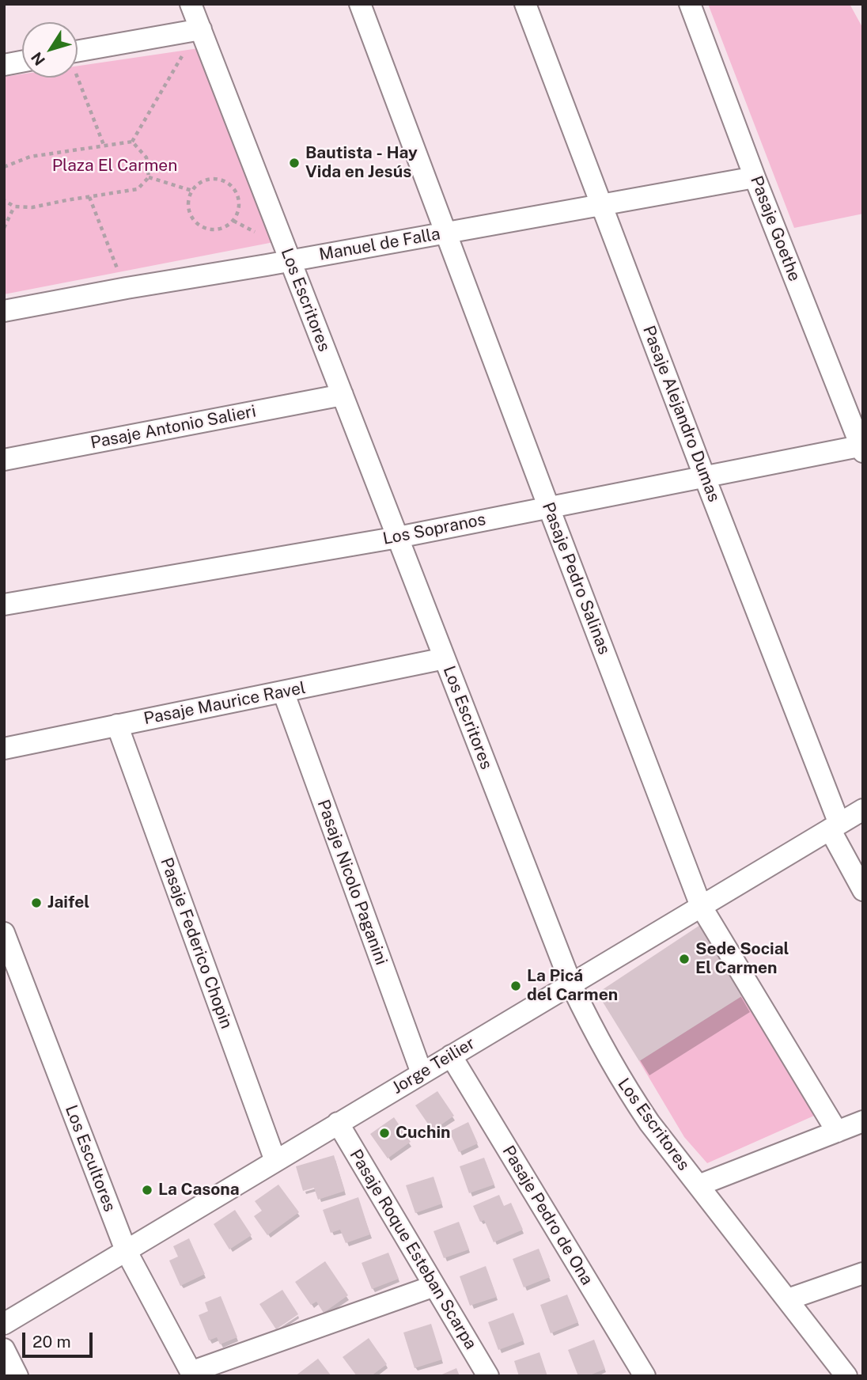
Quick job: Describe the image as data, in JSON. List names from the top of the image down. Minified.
{"streets":{"street":["Pasaje Goethe","Manuel de Falla","Los Escritores","Pasaje Alejandro Dumas","Pasaje Antonio Salieri","Los Sopranos","Pasaje Pedro Salinas","Pasaje Maurice Ravel","Pasaje Nicolo Paganini","Pasaje Federico Chopin","Jorge Teilier","Los Escultores","Pasaje Pedro de Ona","Pasaje Roque Esteban Scarpa"]},"crossings":[["Pasaje Goethe","Manuel de Falla"],["Pasaje Goethe","Los Sopranos"],["Manuel de Falla","Los Escritores"],["Manuel de Falla","Pasaje Alejandro Dumas"],["Manuel de Falla","Pasaje Pedro Salinas"],["Los Escritores","Pasaje Antonio Salieri"],["Los Escritores","Los Sopranos"],["Los Escritores","Pasaje Maurice Ravel"],["Los Escritores","Jorge Teilier"],["Pasaje Alejandro Dumas","Los Sopranos"],["Pasaje Alejandro Dumas","Jorge Teilier"],["Los Sopranos","Pasaje Pedro Salinas"],["Pasaje Pedro Salinas","Jorge Teilier"],["Pasaje Maurice Ravel","Pasaje Nicolo Paganini"],["Pasaje Maurice Ravel","Pasaje Federico Chopin"],["Pasaje Nicolo Paganini","Jorge Teilier"],["Pasaje Federico Chopin","Jorge Teilier"],["Jorge Teilier","Los Escultores"],["Jorge Teilier","Pasaje Pedro de Ona"],["Jorge Teilier","Pasaje Roque Esteban Scarpa"]],"parks":["Plaza El Carmen"],"places":["Bautista - Hay Vida en Jesús","Jaifel","Sede Social El Carmen","La Picá del Carmen","Cuchin","La Casona"],"scale_bar":"20 m","north":"bottom left"}
